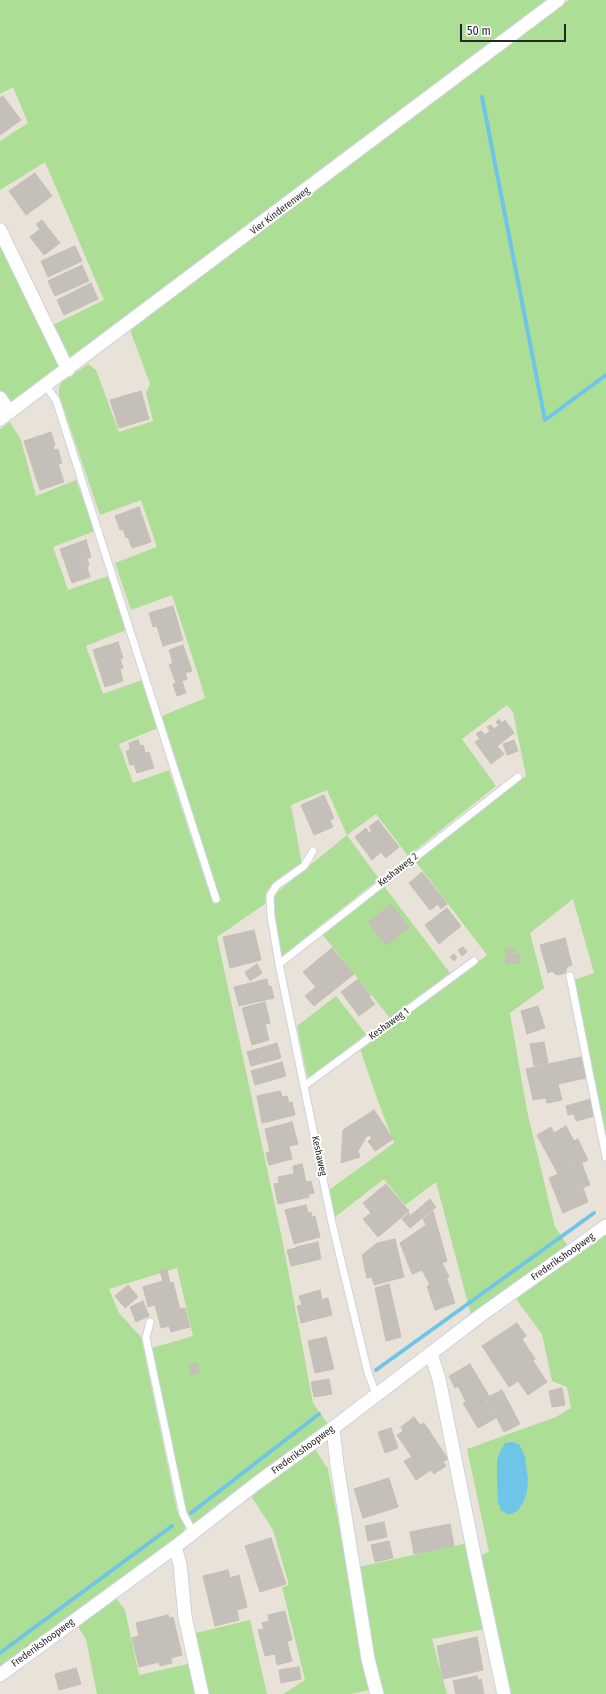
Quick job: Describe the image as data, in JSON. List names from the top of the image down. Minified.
{"streets":{"street":["Vier Kinderenweg","Frederikshoopweg"],"lane":["Keshaweg 2","Keshaweg 1","Keshaweg"]},"crossings":[["Keshaweg 2","Keshaweg"],["Keshaweg 1","Keshaweg"],["Keshaweg","Frederikshoopweg"]],"scale_bar":"50 m"}
